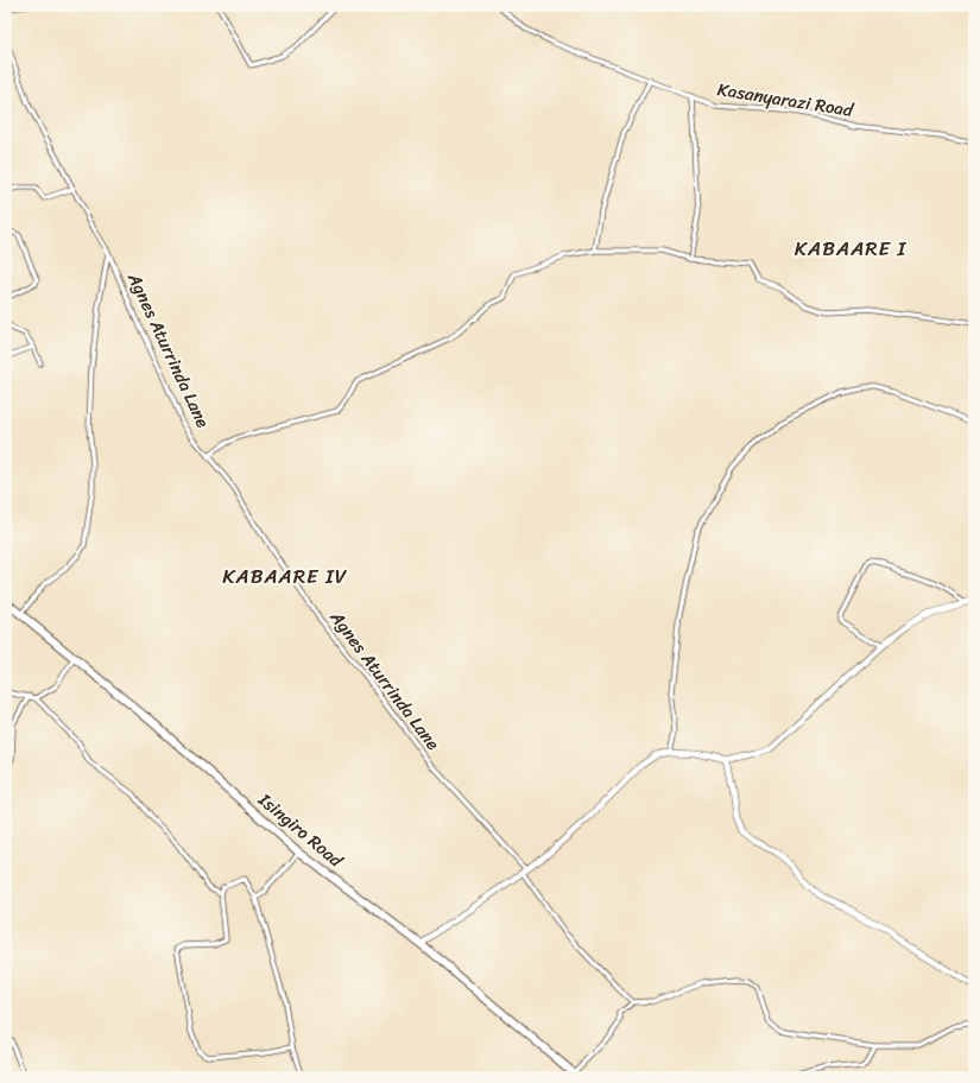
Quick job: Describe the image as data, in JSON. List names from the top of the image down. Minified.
{"streets":{"main road":["Isingiro Road"],"street":["Kasanyarazi Road","Agnes Aturrinda Lane"]},"districts":["KABAARE I","KABAARE IV"]}
